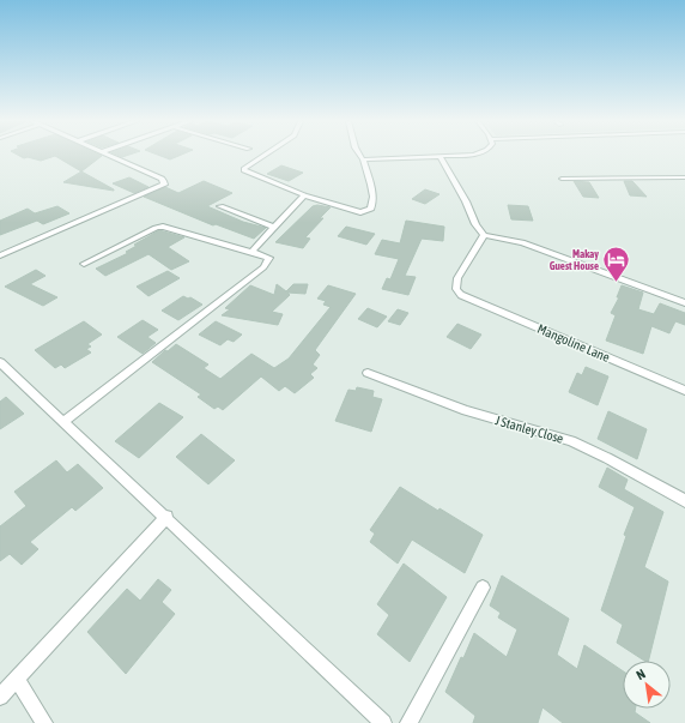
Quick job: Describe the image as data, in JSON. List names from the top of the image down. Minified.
{"streets":{"street":["Mangoline Lane","J Stanley Close"]},"places":{"hotel":["Makay Guest House"]},"north":"top left"}
